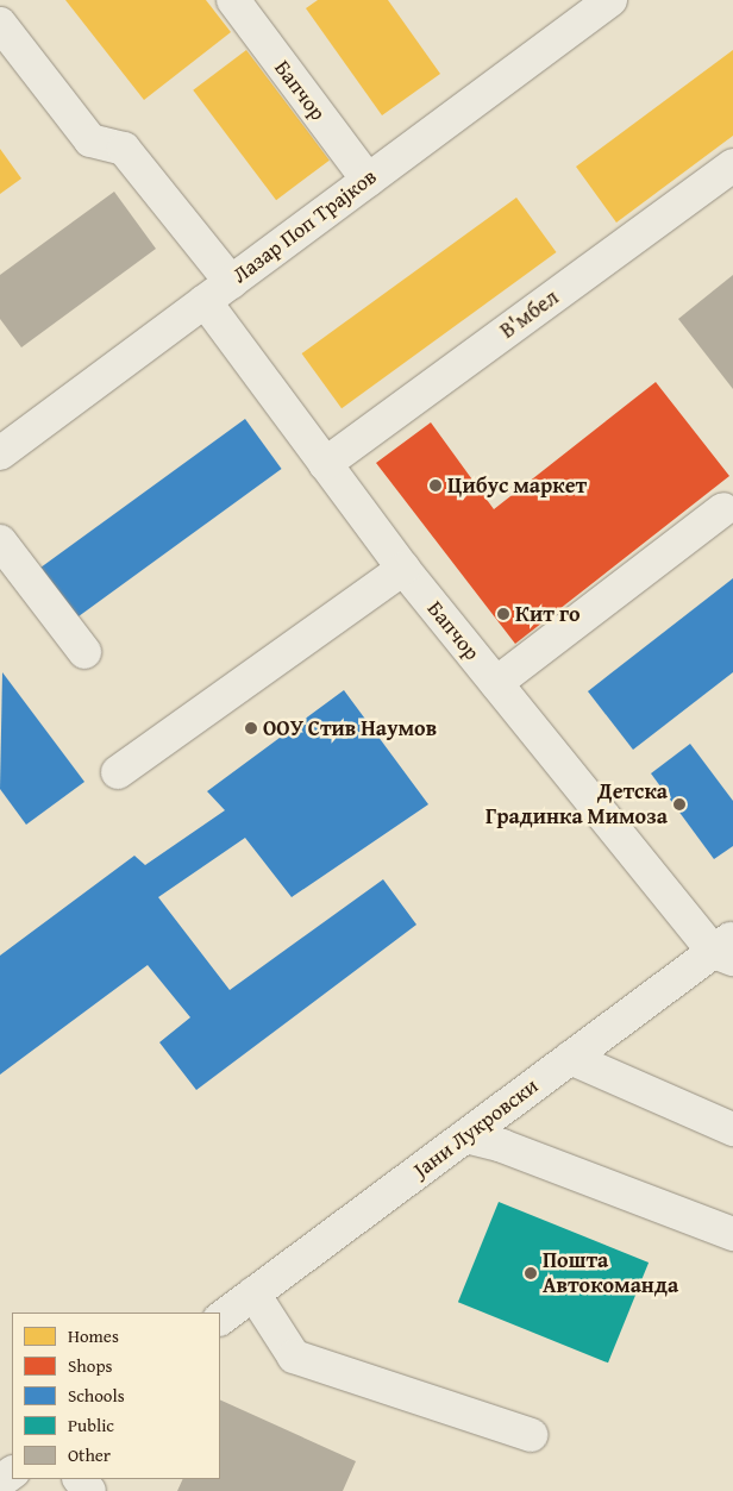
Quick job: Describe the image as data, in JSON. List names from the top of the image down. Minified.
{"streets":{"street":["Бапчор","Лазар Поп Трајков","В'мбел","Јани Лукровски"]},"crossings":[["Бапчор","Лазар Поп Трајков"],["Бапчор","В'мбел"],["Бапчор","Јани Лукровски"]],"places":["Цибус маркет","Кит го","ООУ Стив Наумов","Детска Градинка Мимоза","Пошта Автокоманда"],"legend":["Homes","Shops","Schools","Public","Other"]}
